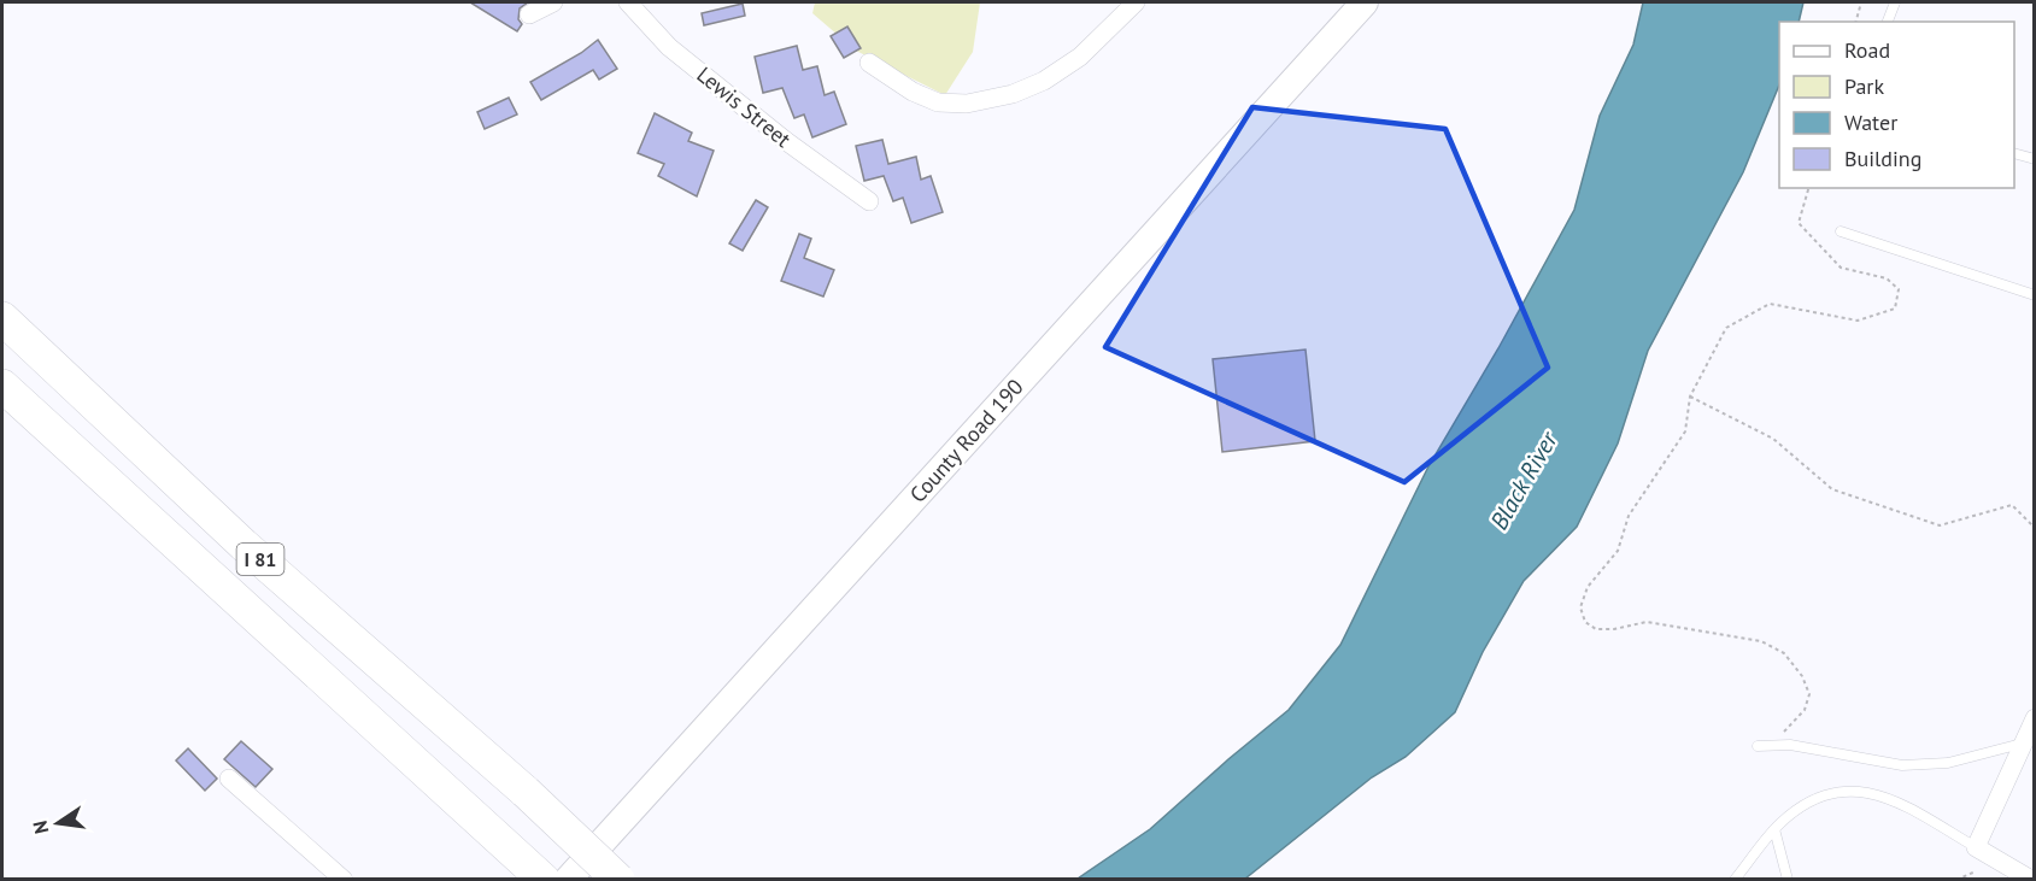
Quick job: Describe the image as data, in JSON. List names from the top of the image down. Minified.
{"streets":{"highway":["I 81"],"main road":["County Road 190"],"street":["Lewis Street"]},"water":["Black River"],"legend":["Road","Park","Water","Building"],"north":"left"}
